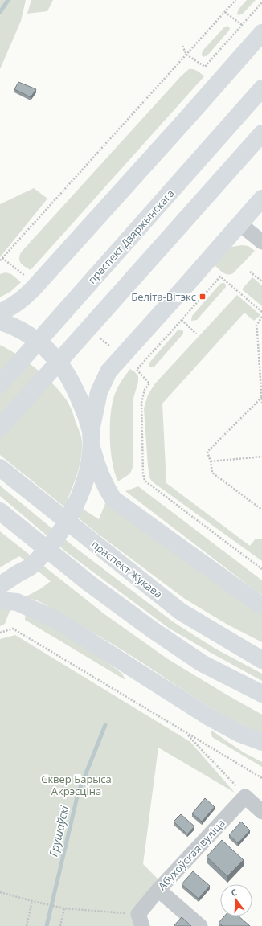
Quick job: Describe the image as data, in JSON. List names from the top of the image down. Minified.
{"streets":{"main road":["праспект Дзяржынскага","праспект Жукава"],"street":["Абухоўская вуліца"]},"water":["Грушаўскі"],"parks":["Сквер Барыса Акрэсціна"],"places":{"transit":["Беліта-Вітэкс"]},"north":"top"}
